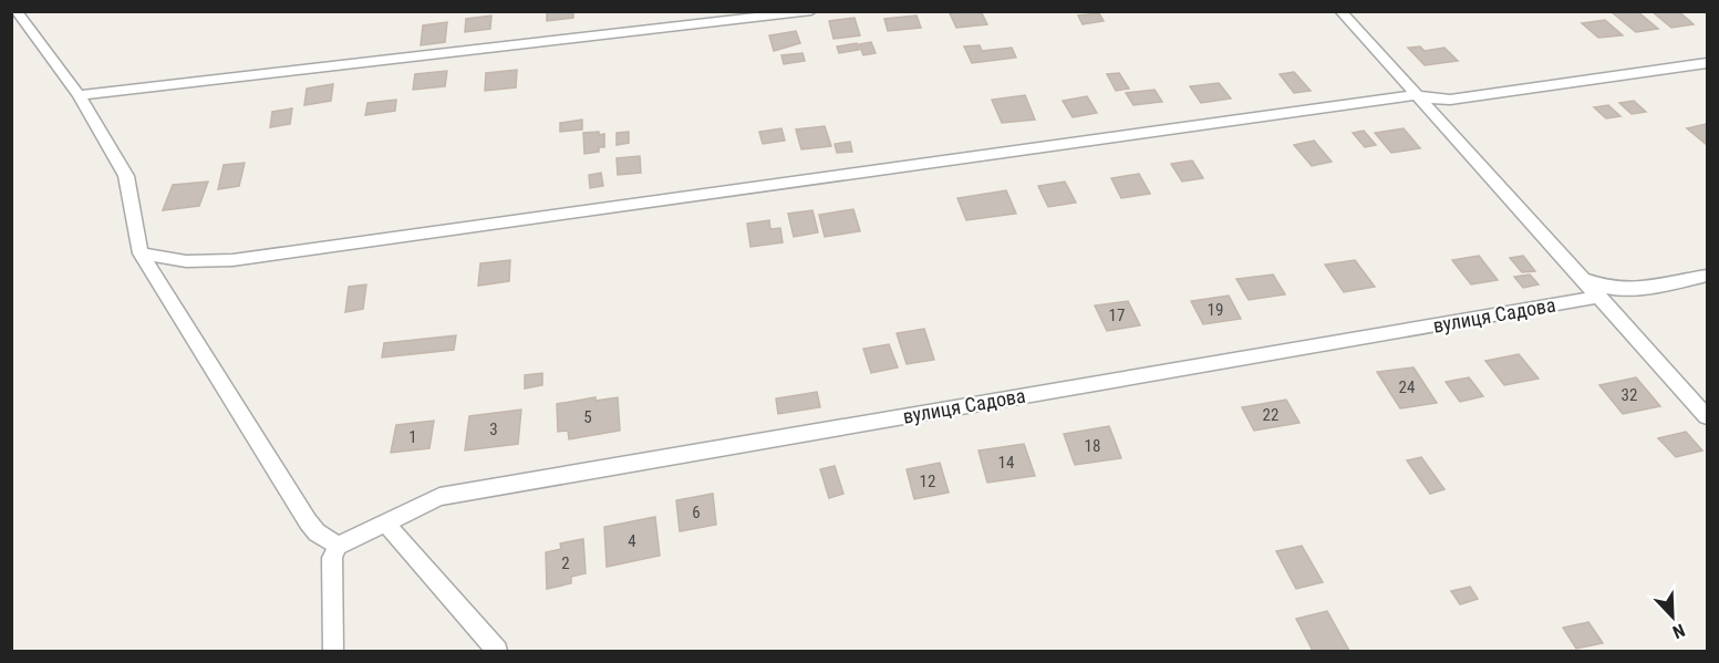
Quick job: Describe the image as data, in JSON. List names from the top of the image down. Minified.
{"streets":{"street":["вулиця Садова"]},"house_numbers":["19","17","24","32","22","5","3","1","18","14","12","6","4","2"],"north":"bottom right"}
